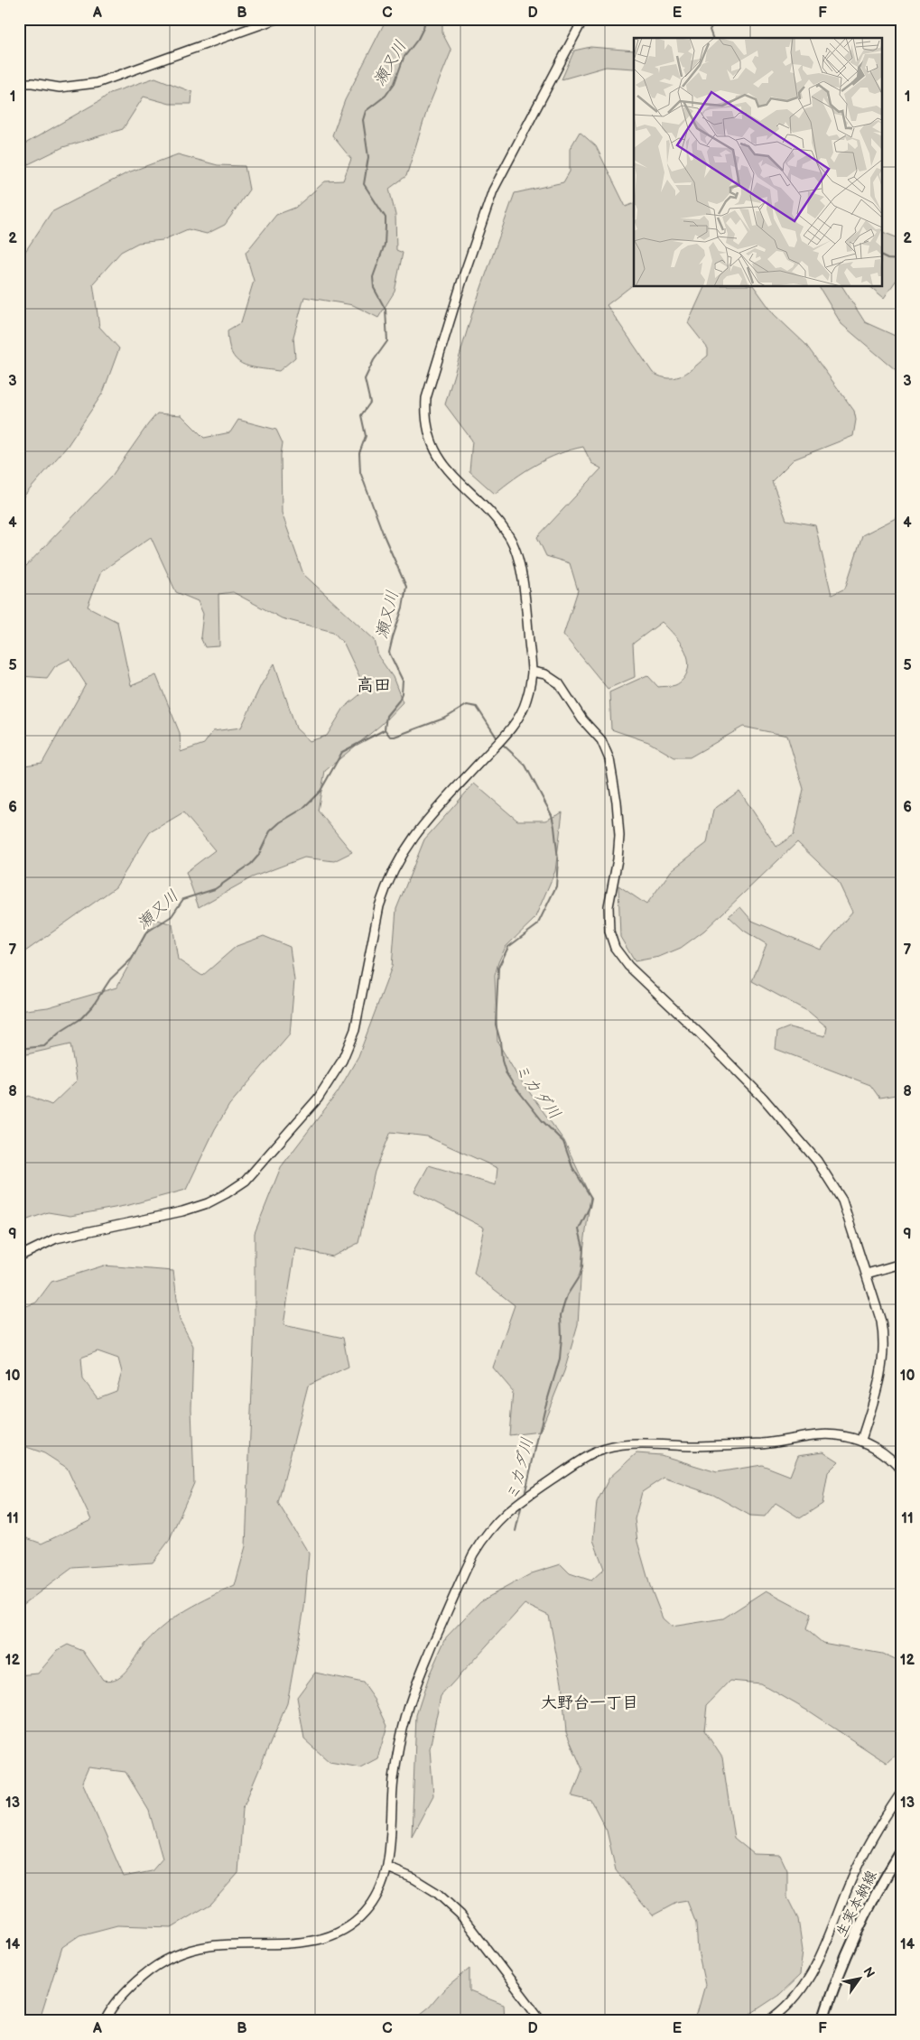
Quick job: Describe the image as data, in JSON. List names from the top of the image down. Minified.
{"streets":{"main road":["生実本納線"]},"districts":["高田","大野台一丁目"],"water":["瀬又川","ミカダ川"],"north":"top right","grid":{"columns":["A","B","C","D","E","F"],"rows":["1","2","3","4","5","6","7","8","9","10","11","12","13","14"]}}
